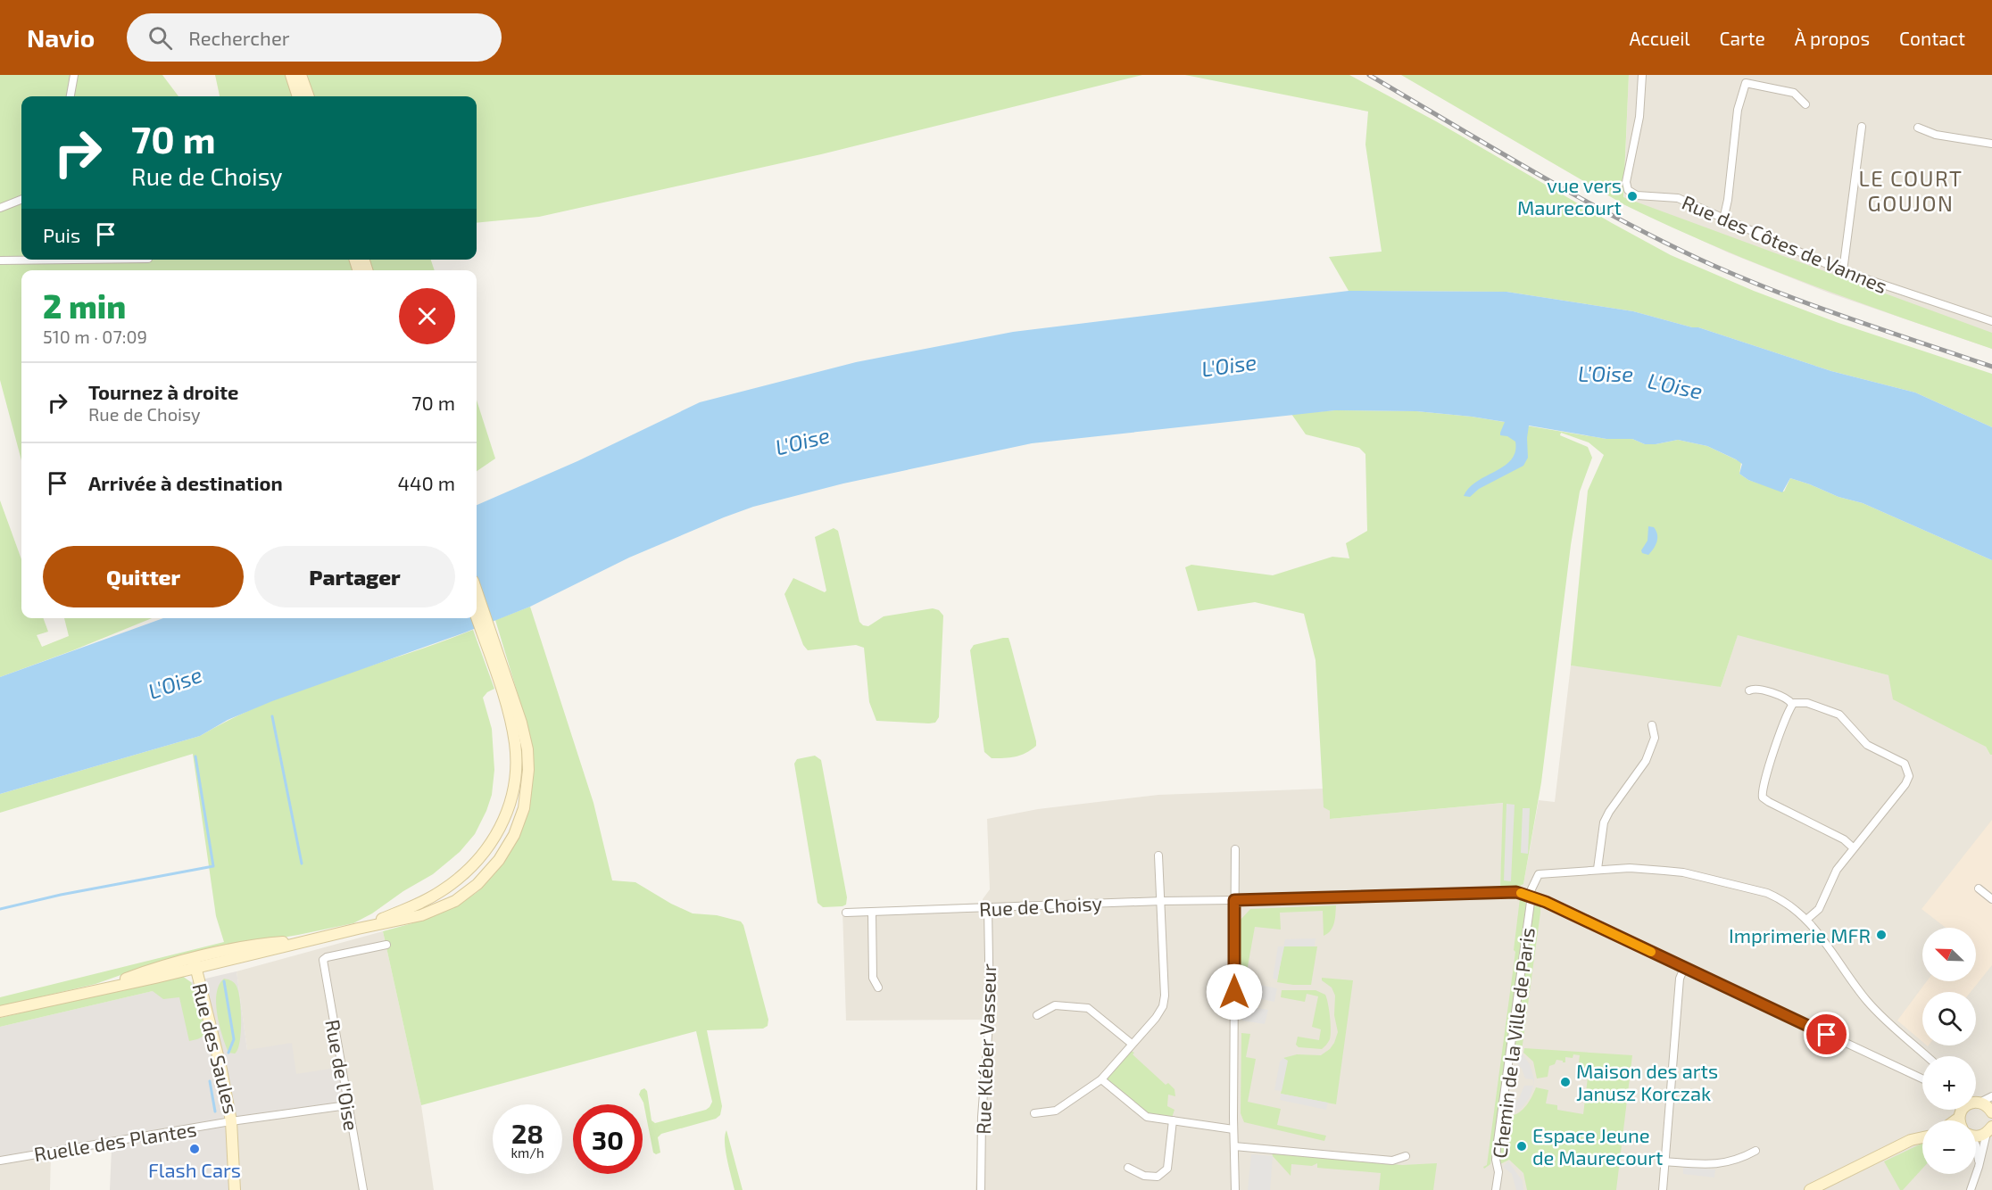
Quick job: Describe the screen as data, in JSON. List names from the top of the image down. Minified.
{"streets":{"main road":["Rue des Saules"],"street":["Rue des Côtes de Vannes","Rue de Choisy","Chemin de la Ville de Paris","Rue Kléber Vasseur","Rue de l'Oise","Ruelle des Plantes"]},"crossings":[["Rue de Choisy","Chemin de la Ville de Paris"],["Rue de Choisy","Rue Kléber Vasseur"],["Rue des Saules","Rue de l'Oise"],["Rue des Saules","Ruelle des Plantes"]],"districts":["LE COURT GOUJON"],"water":["L'Oise","L’Oise"],"places":["vue vers Maurecourt","Imprimerie MFR","Maison des arts Janusz Korczak","Espace Jeune de Maurecourt","Flash Cars"],"north":"top left","page":{"header":"Navio","search":"Rechercher","nav":["Accueil","Carte","À propos","Contact"],"turn":["70 m","Rue de Choisy"],"then":"Puis","heading":["2 min","510 m · 07:09"],"list":[{"name":"Tournez à droite","note":"Rue de Choisy","value":"70 m"},{"name":"Arrivée à destination","value":"440 m"}],"buttons":["Quitter","Partager"],"map_buttons":["+","−"],"speed":"28 km/h","limit":"30"}}
